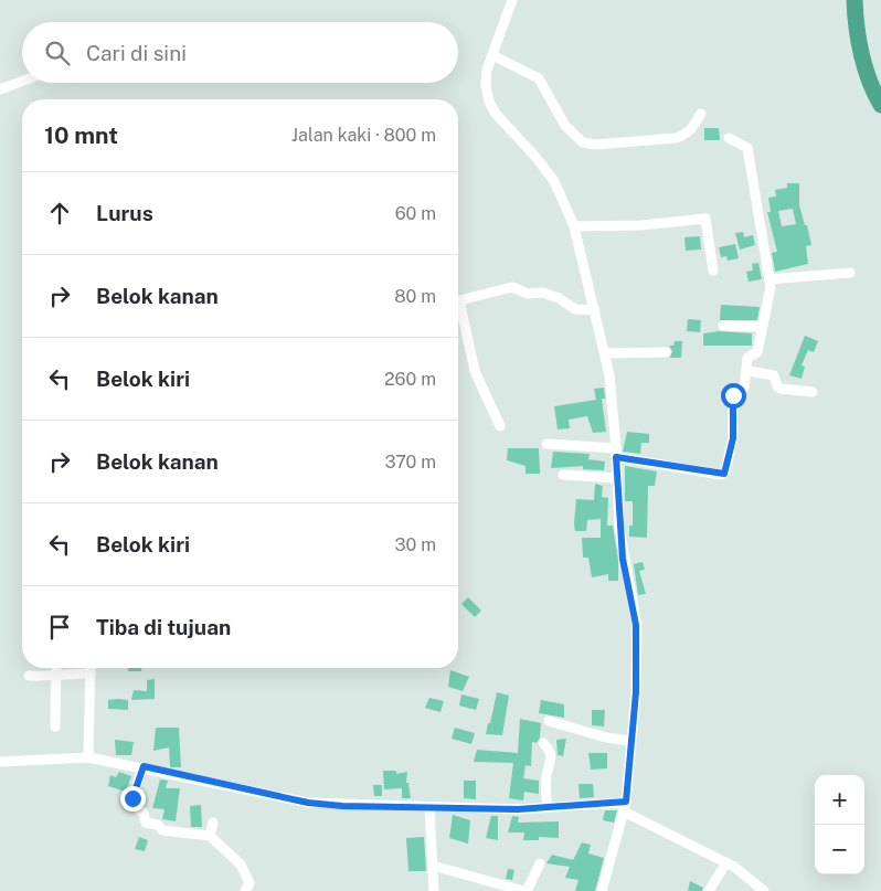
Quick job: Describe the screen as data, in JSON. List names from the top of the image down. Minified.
{"page":{"search":"Cari di sini","heading":["10 mnt","Jalan kaki · 800 m"],"list":[["Lurus","60 m"],["Belok kanan","80 m"],["Belok kiri","260 m"],["Belok kanan","370 m"],["Belok kiri","30 m"],"Tiba di tujuan"],"map_buttons":["+","−"]}}
